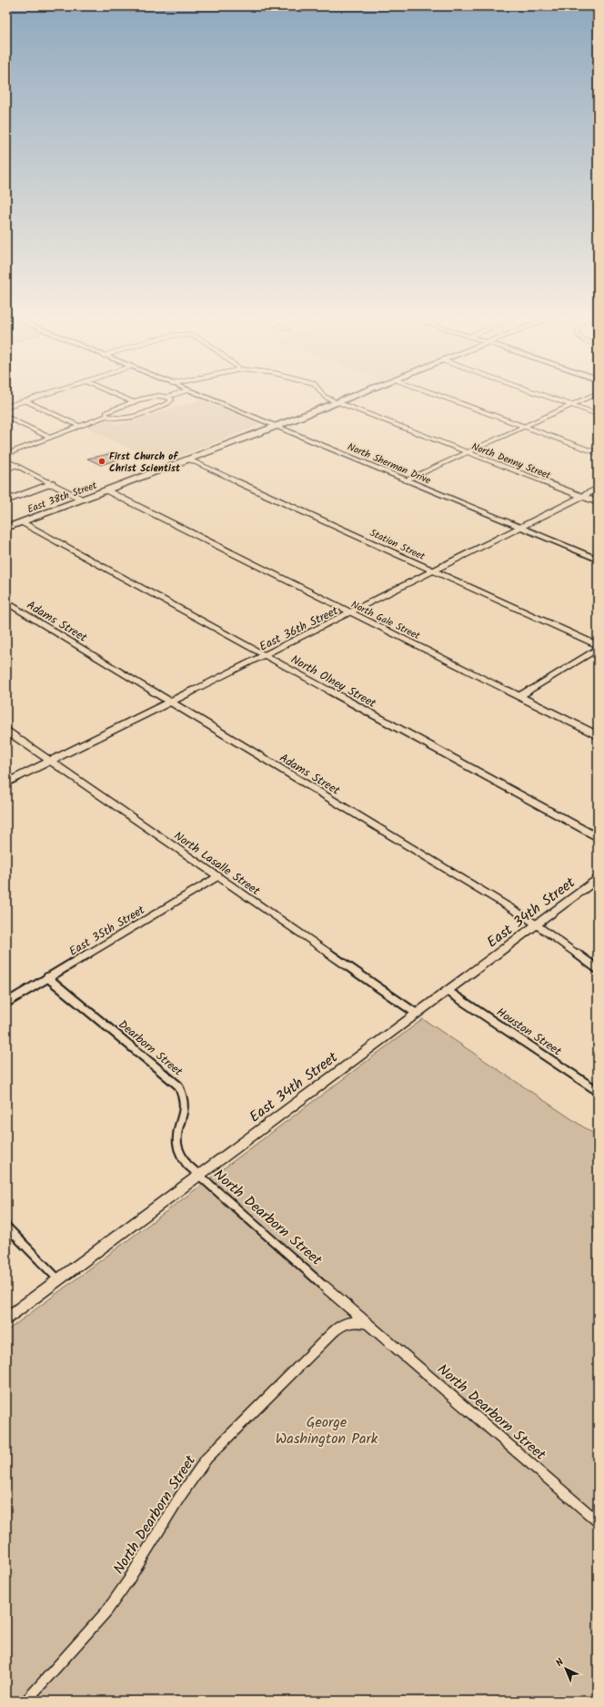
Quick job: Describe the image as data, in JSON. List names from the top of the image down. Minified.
{"streets":{"main road":["North Sherman Drive","East 38th Street","East 34th Street"],"street":["North Denny Street","Station Street","North Gale Street","Adams Street","East 36th Street","North Olney Street","North Lasalle Street","East 35th Street","Houston Street","Dearborn Street","North Dearborn Street"]},"crossings":[["North Denny Street","East 38th Street"],["North Denny Street","East 36th Street"],["North Sherman Drive","East 38th Street"],["North Sherman Drive","East 36th Street"],["East 38th Street","Station Street"],["East 38th Street","North Gale Street"],["East 38th Street","North Olney Street"],["Station Street","East 36th Street"],["North Gale Street","East 36th Street"],["Adams Street","East 36th Street"],["Adams Street","East 34th Street"],["East 36th Street","North Olney Street"],["East 36th Street","North Lasalle Street"],["North Lasalle Street","East 34th Street"],["North Lasalle Street","East 35th Street"],["East 34th Street","Houston Street"],["East 34th Street","Dearborn Street"],["East 34th Street","North Dearborn Street"],["East 35th Street","Dearborn Street"],["Dearborn Street","North Dearborn Street"]],"parks":["George Washington Park"],"places":["First Church of Christ Scientist"],"north":"top left"}
